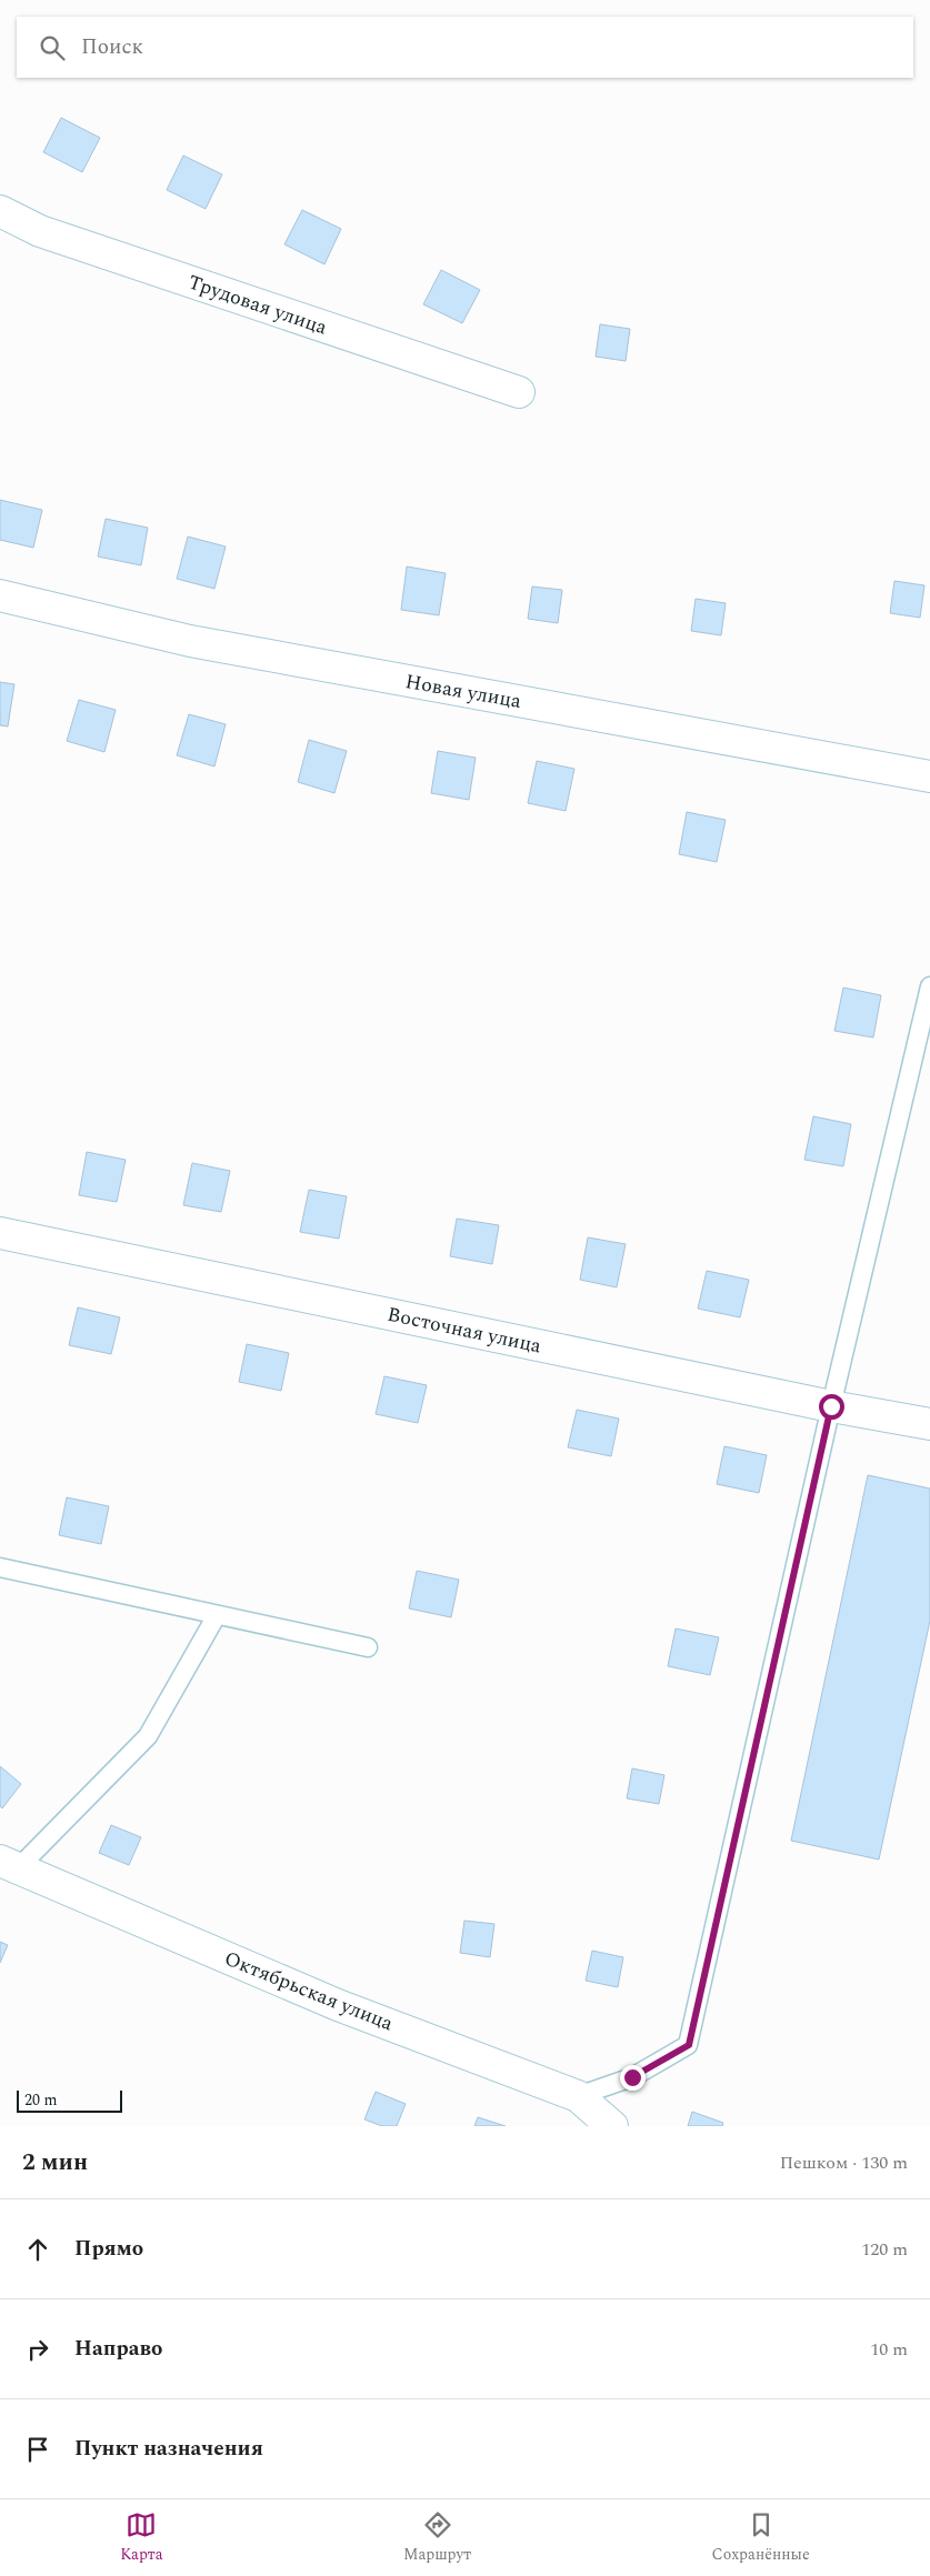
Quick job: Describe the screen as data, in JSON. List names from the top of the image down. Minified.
{"streets":{"street":["Трудовая улица","Новая улица","Восточная улица","Октябрьская улица"]},"scale_bar":"20 m","page":{"search":"Поиск","scale":"20 m","heading":["2 мин","Пешком · 130 m"],"list":[["Прямо","120 m"],["Направо","10 m"],"Пункт назначения"],"nav":["Карта","Маршрут","Сохранённые"]}}
